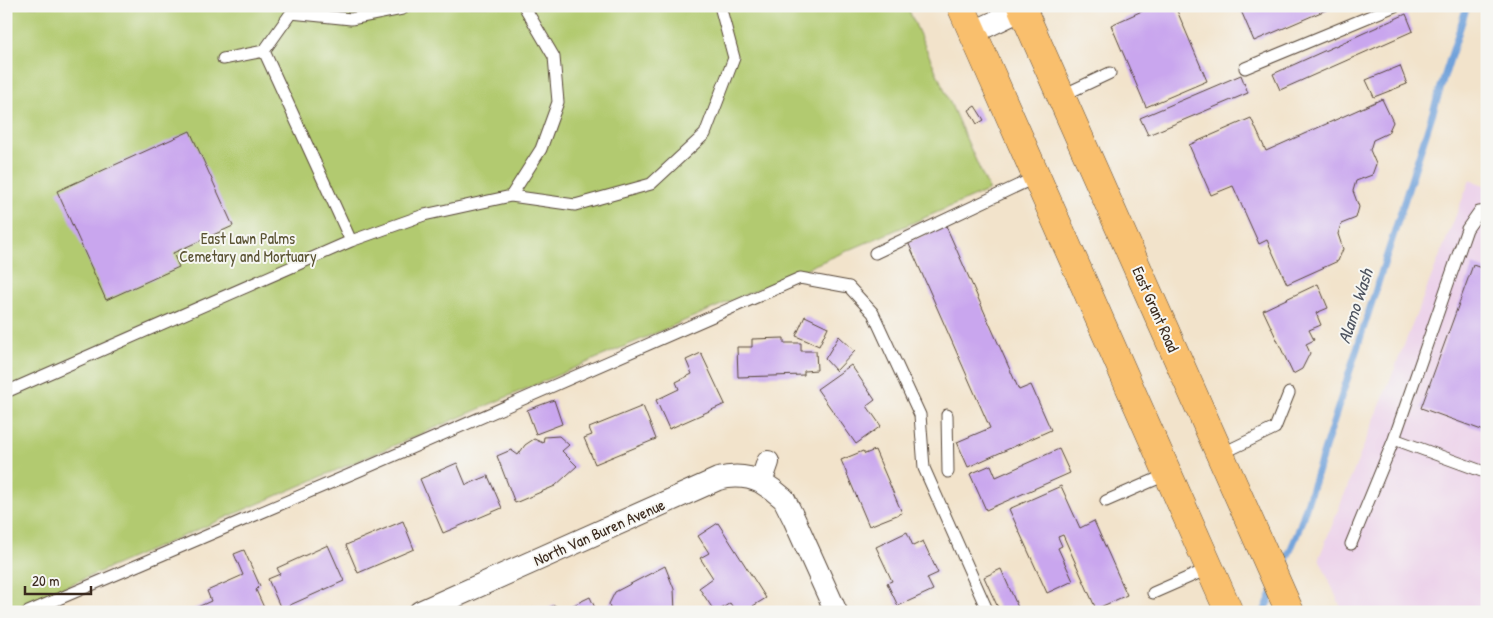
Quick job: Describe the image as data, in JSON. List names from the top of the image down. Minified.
{"streets":{"main road":["East Grant Road"],"street":["North Van Buren Avenue"]},"water":["Alamo Wash"],"parks":["East Lawn Palms Cemetary and Mortuary"],"scale_bar":"20 m"}
